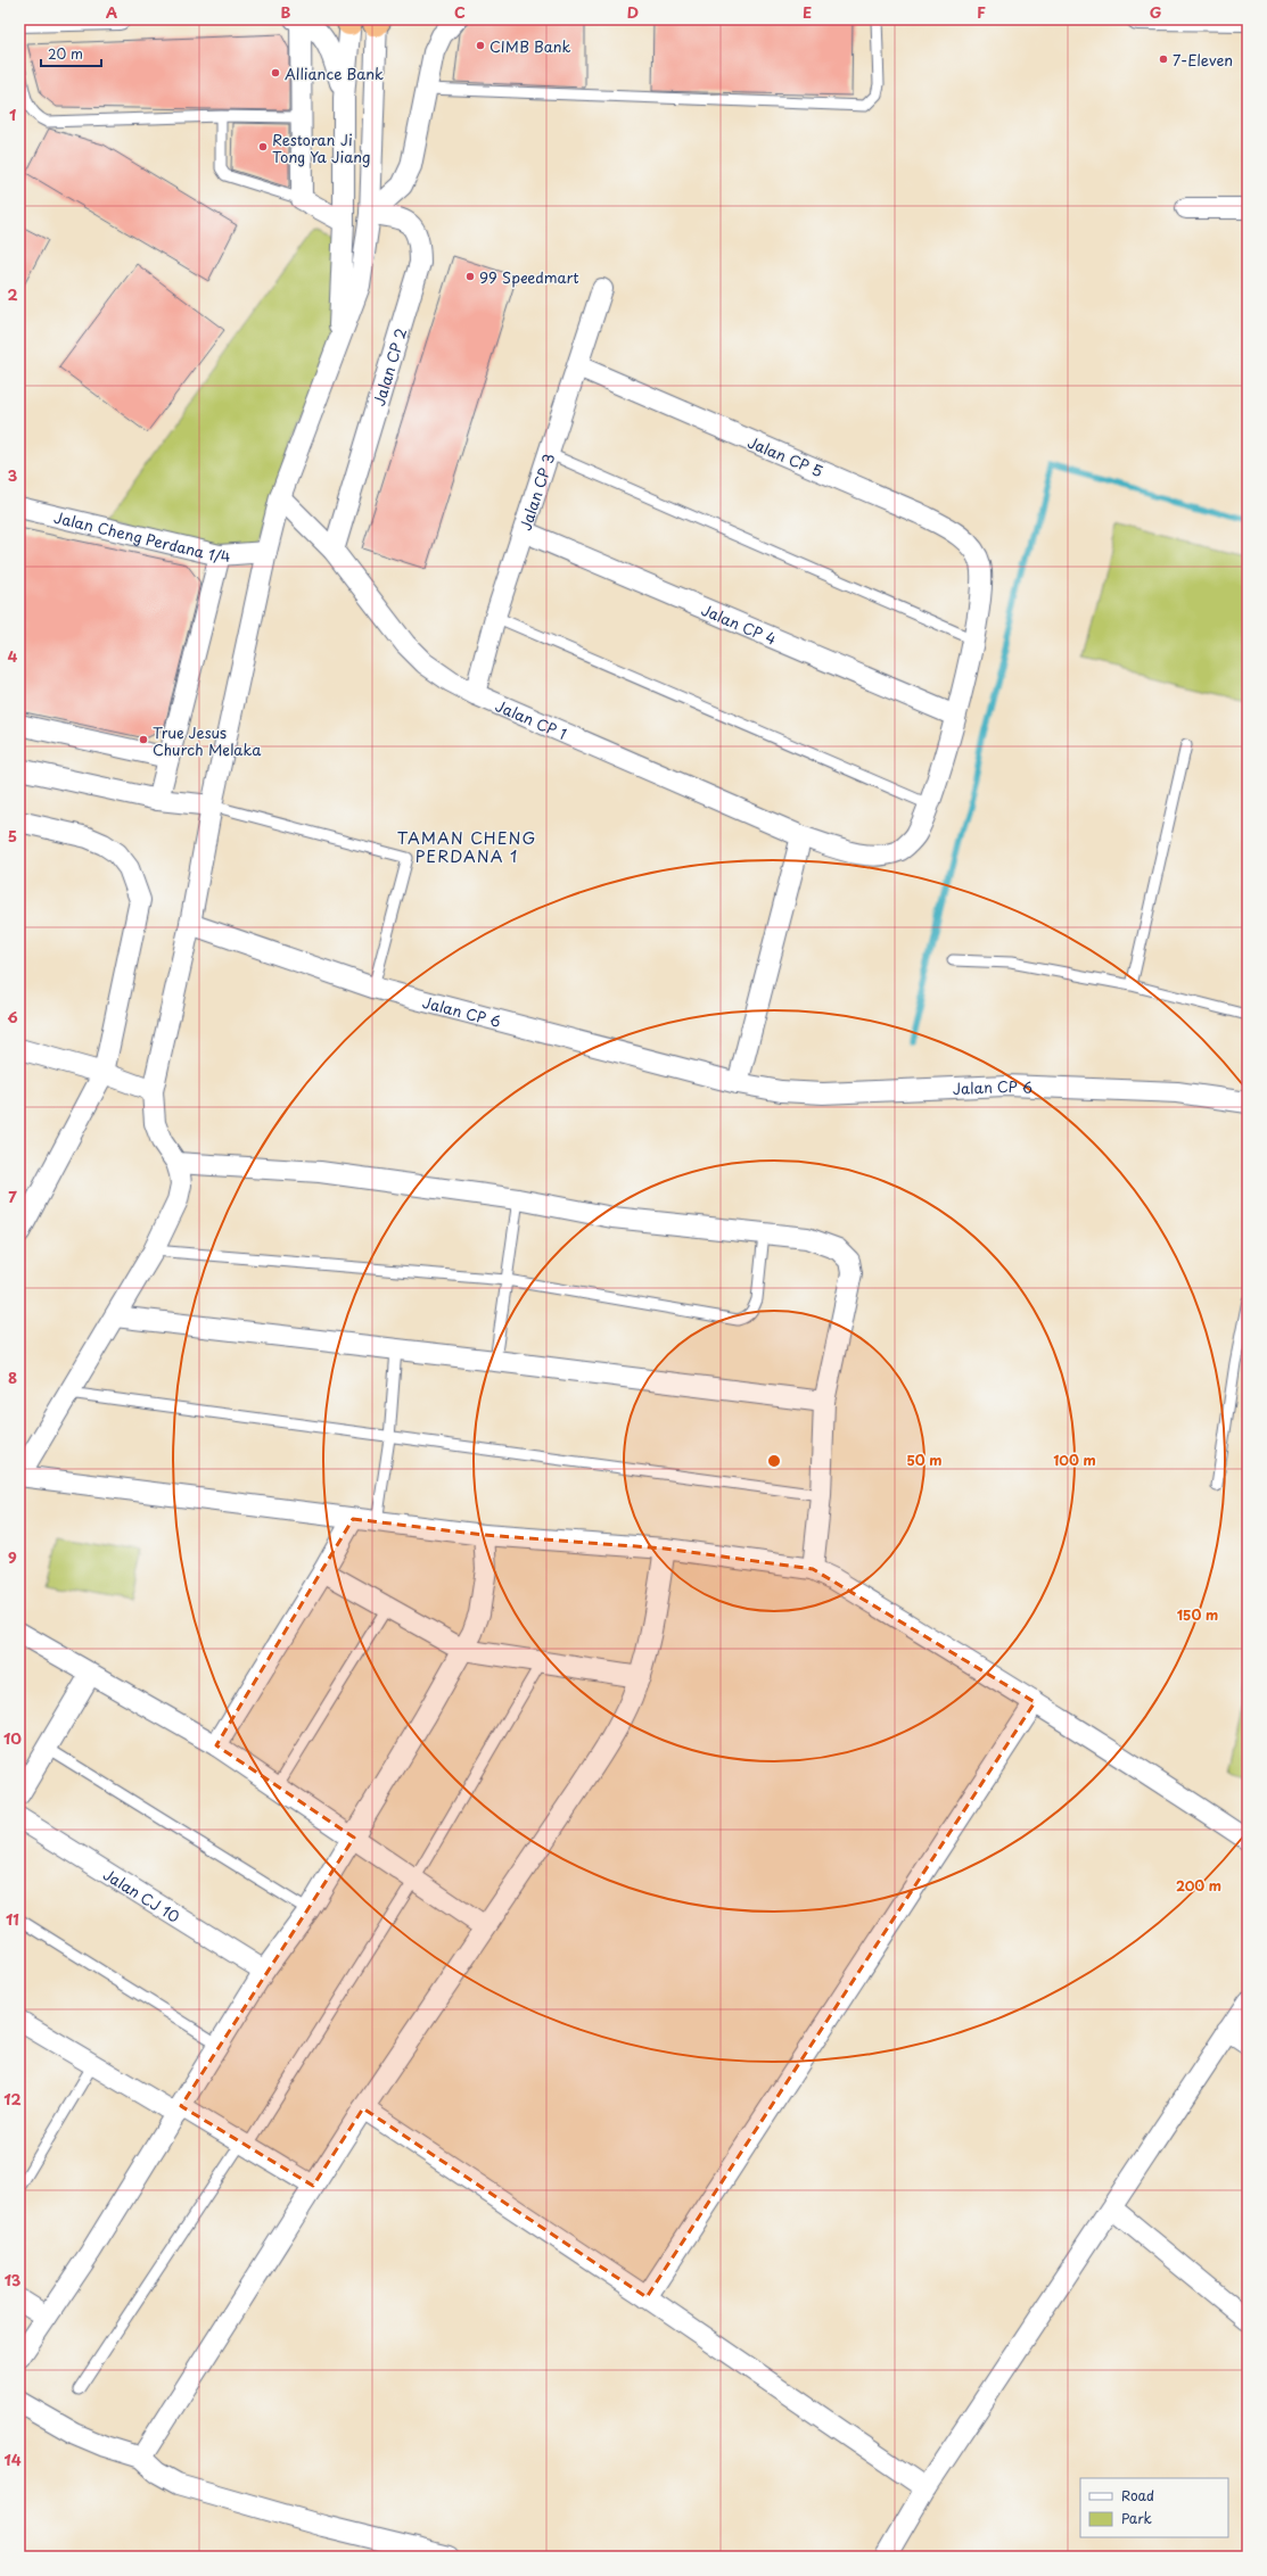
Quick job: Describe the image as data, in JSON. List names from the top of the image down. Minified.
{"streets":{"street":["Jalan CP 2","Jalan CP 5","Jalan CP 3","Jalan Cheng Perdana 1/4","Jalan CP 4","Jalan CP 1","Jalan CP 6","Jalan CJ 10"]},"crossings":[["Jalan CP 2","Jalan CP 1"],["Jalan CP 5","Jalan CP 3"],["Jalan CP 5","Jalan CP 1"],["Jalan CP 3","Jalan CP 4"],["Jalan CP 3","Jalan CP 1"],["Jalan CP 4","Jalan CP 1"]],"districts":["TAMAN CHENG PERDANA 1"],"places":["CIMB Bank","7-Eleven","Alliance Bank","Restoran Ji Tong Ya Jiang","99 Speedmart","True Jesus Church Melaka"],"legend":["Road","Park"],"scale_bar":"20 m","grid":{"columns":["A","B","C","D","E","F","G"],"rows":["1","2","3","4","5","6","7","8","9","10","11","12","13","14"]},"rings":["50 m","100 m","150 m","200 m"]}
